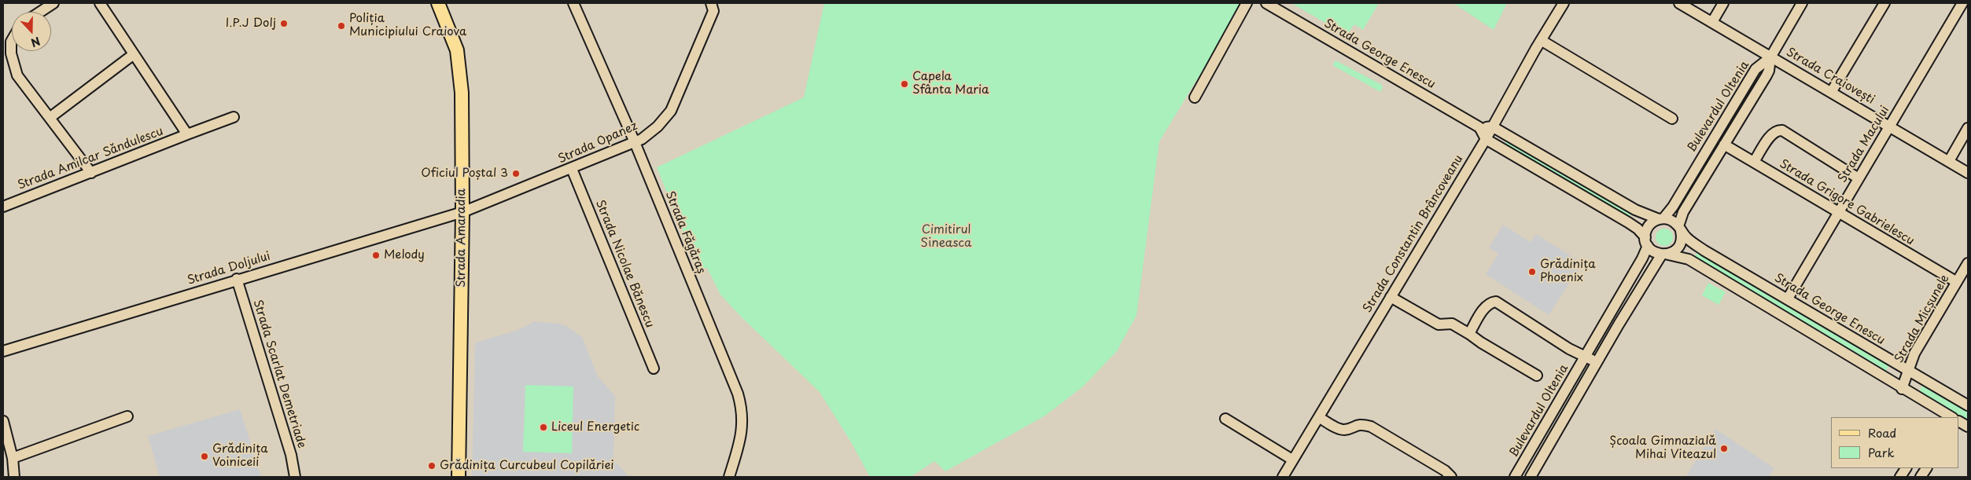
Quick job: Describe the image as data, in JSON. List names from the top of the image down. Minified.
{"streets":{"main road":["Strada Amaradia"],"street":["Strada George Enescu","Strada Craiovești","Bulevardul Oltenia","Strada Opanez","Strada Macului","Strada Amilcar Săndulescu","Strada Grigore Gabrielescu","Strada Făgăraș","Strada Constantin Brâncoveanu","Strada Nicolae Bănescu","Strada Doljului","Strada Micșunele","Strada Scarlat Demetriade"]},"crossings":[["Strada George Enescu","Bulevardul Oltenia"],["Strada George Enescu","Strada Macului"],["Strada George Enescu","Strada Micșunele"],["Strada Craiovești","Bulevardul Oltenia"],["Strada Craiovești","Strada Macului"],["Bulevardul Oltenia","Strada Grigore Gabrielescu"],["Strada Opanez","Strada Făgăraș"],["Strada Opanez","Strada Amaradia"],["Strada Opanez","Strada Nicolae Bănescu"],["Strada Opanez","Strada Doljului"],["Strada Macului","Strada Grigore Gabrielescu"],["Strada Grigore Gabrielescu","Strada Micșunele"],["Strada Amaradia","Strada Doljului"],["Strada Doljului","Strada Scarlat Demetriade"]],"parks":["Cimitirul Sineasca"],"places":["I.P.J Dolj","Poliția Municipiului Craiova","Capela Sfânta Maria","Oficiul Poștal 3","Melody","Grădinița Phoenix","Liceul Energetic","Școala Gimnazială Mihai Viteazul","Grădinița Voiniceii","Grădinița Curcubeul Copilăriei"],"legend":["Road","Park"],"north":"bottom"}
